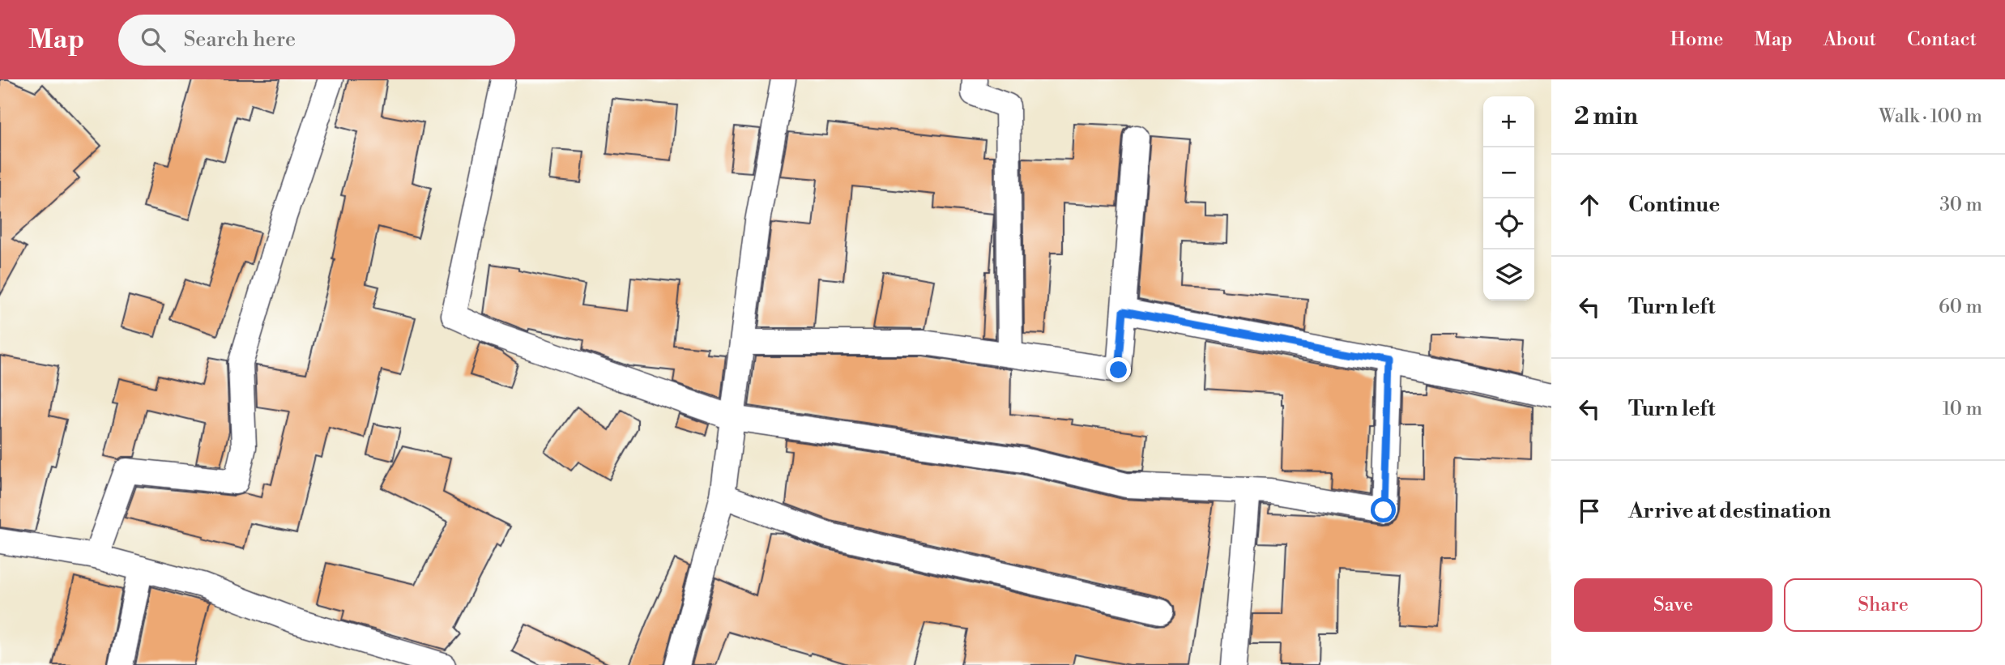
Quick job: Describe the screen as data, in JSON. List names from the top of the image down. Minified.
{"page":{"header":"Map","search":"Search here","nav":["Home","Map","About","Contact"],"heading":["2 min","Walk · 100 m"],"map_buttons":["+","−"],"list":[["Continue","30 m"],["Turn left","60 m"],["Turn left","10 m"],"Arrive at destination"],"buttons":["Save","Share"]}}
